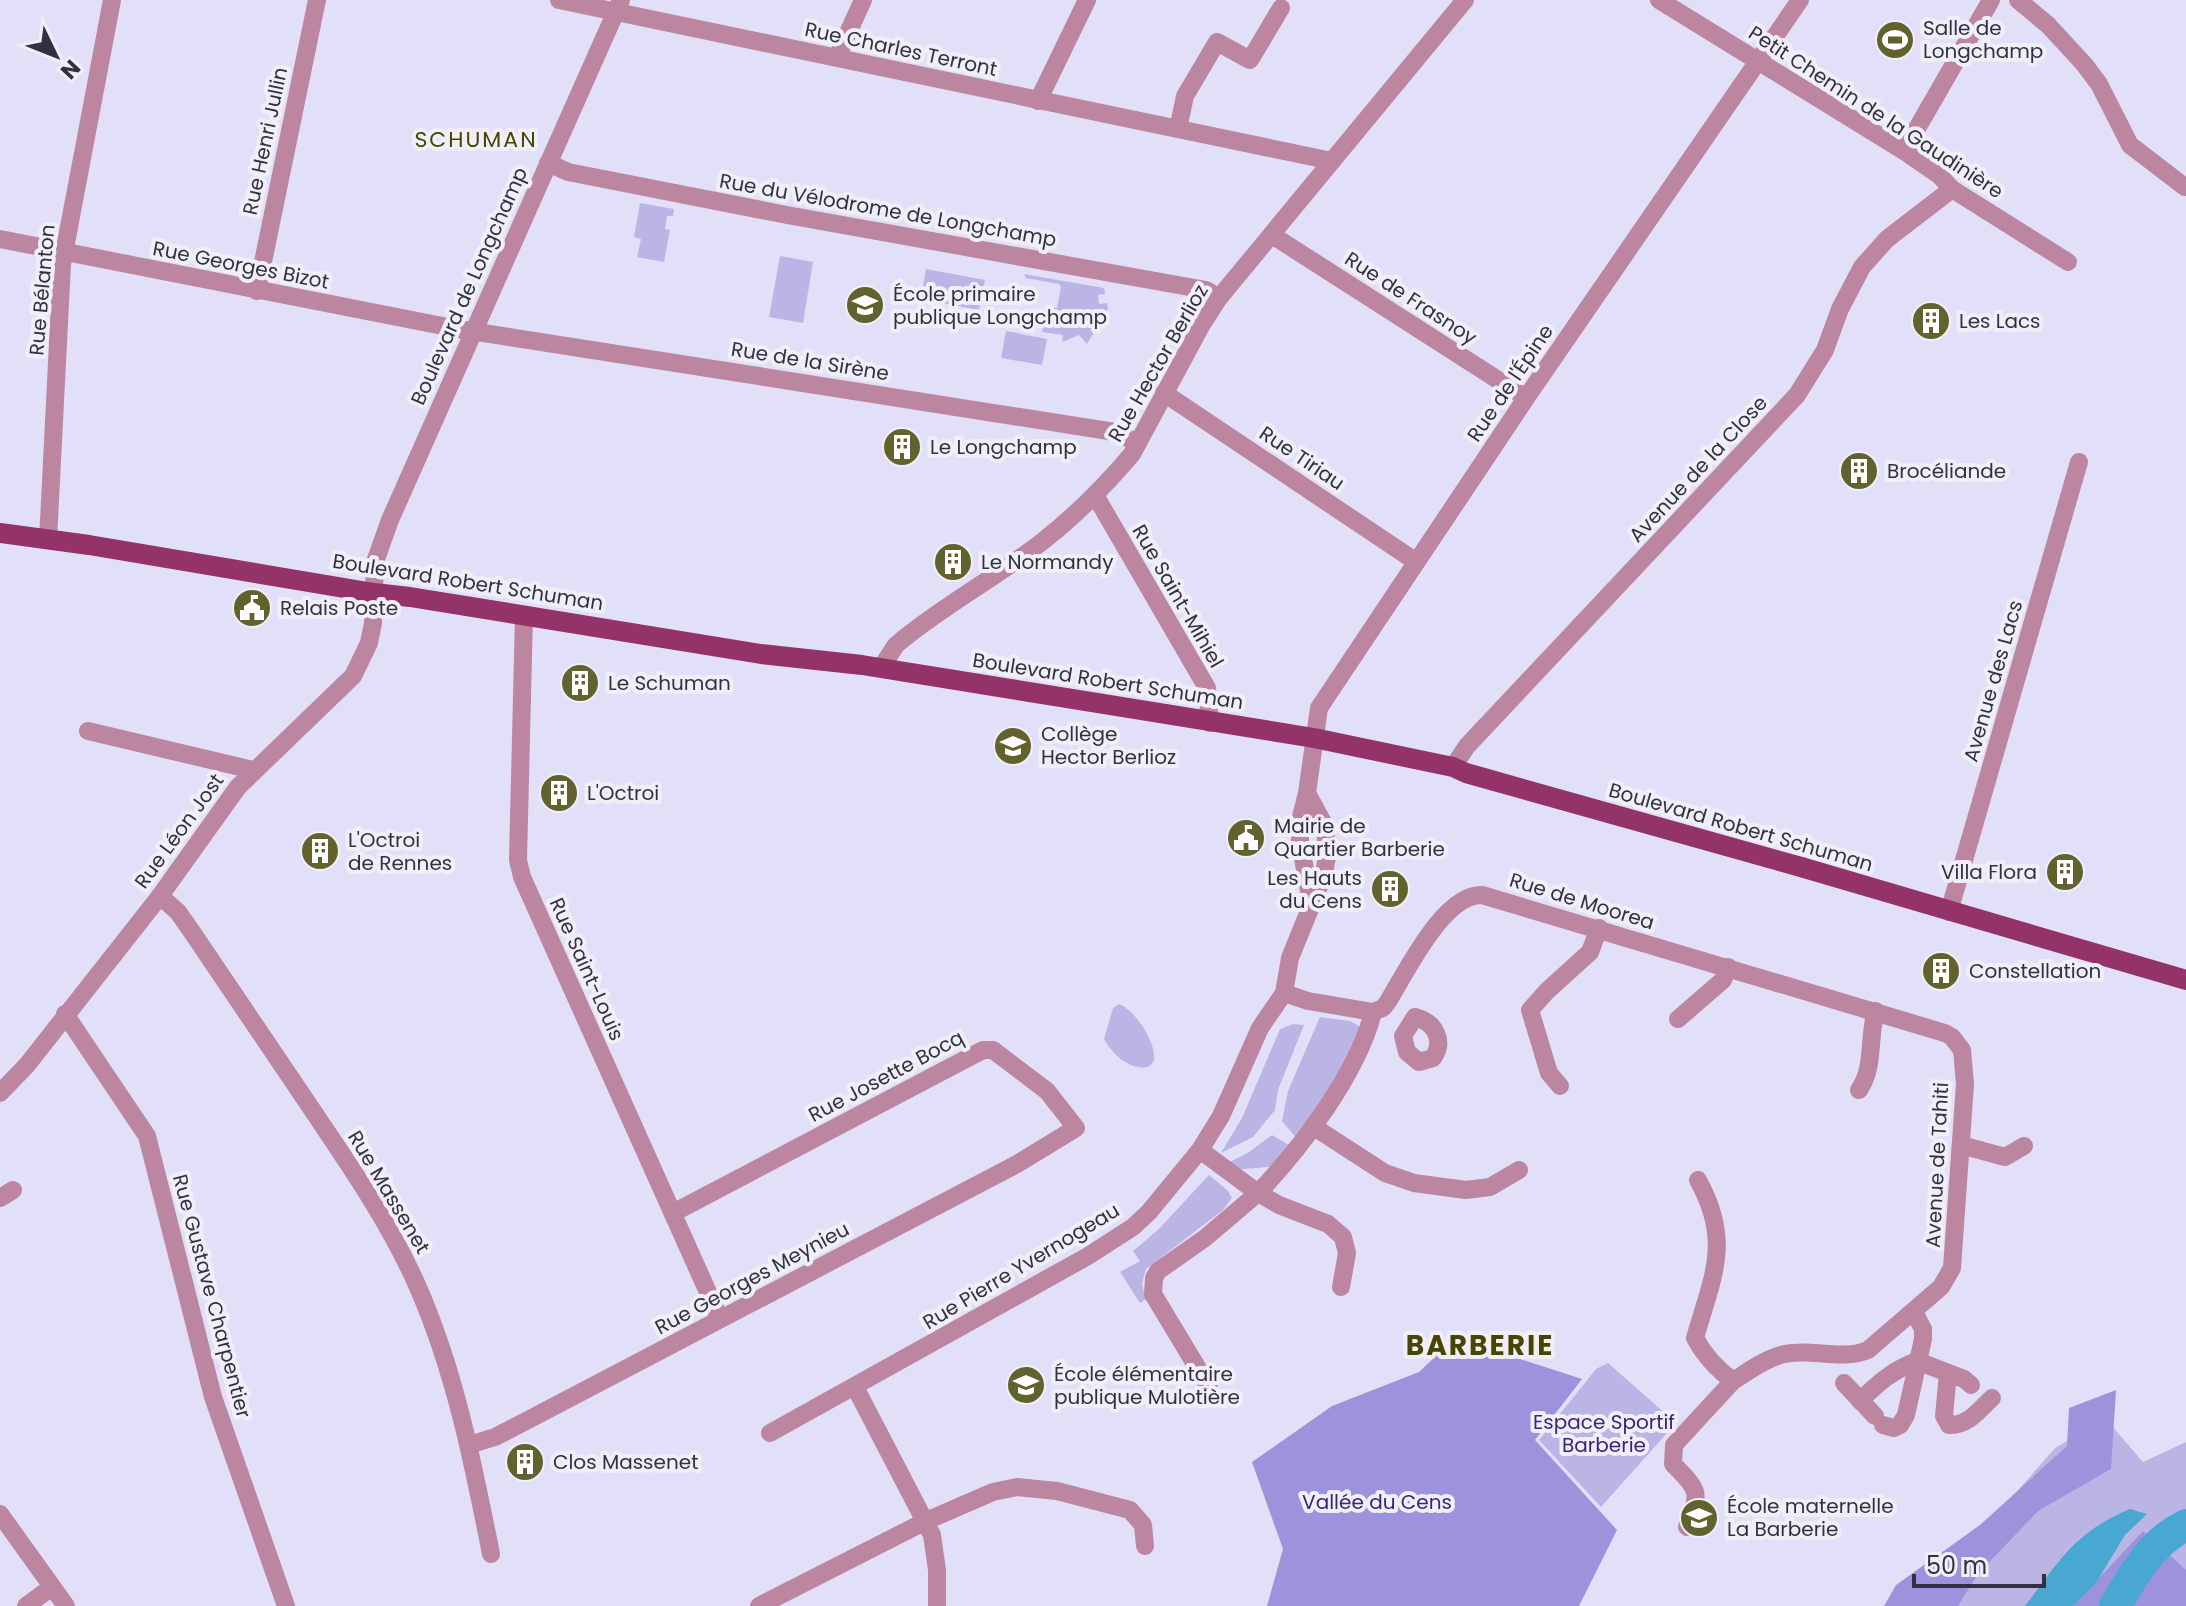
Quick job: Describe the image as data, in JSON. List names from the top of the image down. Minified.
{"streets":{"main road":["Boulevard Robert Schuman"],"street":["Rue Charles Terront","Petit Chemin de la Gaudinière","Rue Henri Jullin","Rue du Vélodrome de Longchamp","Rue Georges Bizot","Boulevard de Longchamp","Rue Bélanton","Rue de Frasnoy","Rue de la Sirène","Rue Hector Berlioz","Rue de l'Épine","Rue Tiriau","Avenue de la Close","Rue Saint-Mihiel","Avenue des Lacs","Rue Léon Jost","Rue de Moorea","Rue Saint-Louis","Rue Josette Bocq","Avenue de Tahiti","Rue Massenet","Rue Pierre Yvernogeau","Rue Georges Meynieu","Rue Gustave Charpentier"]},"crossings":[["Rue Charles Terront","Boulevard de Longchamp"],["Rue Charles Terront","Rue Hector Berlioz"],["Petit Chemin de la Gaudinière","Rue de l'Épine"],["Petit Chemin de la Gaudinière","Avenue de la Close"],["Rue Henri Jullin","Rue Georges Bizot"],["Rue du Vélodrome de Longchamp","Boulevard de Longchamp"],["Rue du Vélodrome de Longchamp","Rue Hector Berlioz"],["Rue Georges Bizot","Boulevard de Longchamp"],["Rue Georges Bizot","Rue Bélanton"],["Rue Georges Bizot","Rue de la Sirène"],["Boulevard de Longchamp","Rue de la Sirène"],["Boulevard de Longchamp","Boulevard Robert Schuman"],["Boulevard de Longchamp","Rue Léon Jost"],["Rue Bélanton","Boulevard Robert Schuman"],["Rue de Frasnoy","Rue Hector Berlioz"],["Rue de Frasnoy","Rue de l'Épine"],["Rue de la Sirène","Rue Hector Berlioz"],["Rue Hector Berlioz","Rue Tiriau"],["Rue Hector Berlioz","Boulevard Robert Schuman"],["Rue Hector Berlioz","Rue Saint-Mihiel"],["Rue de l'Épine","Rue Tiriau"],["Rue de l'Épine","Boulevard Robert Schuman"],["Avenue de la Close","Boulevard Robert Schuman"],["Boulevard Robert Schuman","Rue Saint-Mihiel"],["Boulevard Robert Schuman","Avenue des Lacs"],["Boulevard Robert Schuman","Rue Léon Jost"],["Boulevard Robert Schuman","Rue Saint-Louis"],["Rue Léon Jost","Rue Massenet"],["Rue Léon Jost","Rue Gustave Charpentier"],["Rue de Moorea","Avenue de Tahiti"],["Rue Saint-Louis","Rue Josette Bocq"],["Rue Saint-Louis","Rue Georges Meynieu"],["Rue Josette Bocq","Rue Georges Meynieu"],["Rue Massenet","Rue Georges Meynieu"]],"districts":["SCHUMAN","BARBERIE"],"parks":["Espace Sportif Barberie","Vallée du Cens"],"places":{"sports":["Salle de Longchamp"],"school or university":["École primaire publique Longchamp","Collège Hector Berlioz","École élémentaire publique Mulotière","École maternelle La Barberie"],"building":["Les Lacs","Le Longchamp","Brocéliande","Le Normandy","Le Schuman","L'Octroi","L'Octroi de Rennes","Villa Flora","Les Hauts du Cens","Constellation","Clos Massenet"],"public building":["Relais Poste","Mairie de Quartier Barberie"]},"scale_bar":"50 m","north":"bottom right"}
